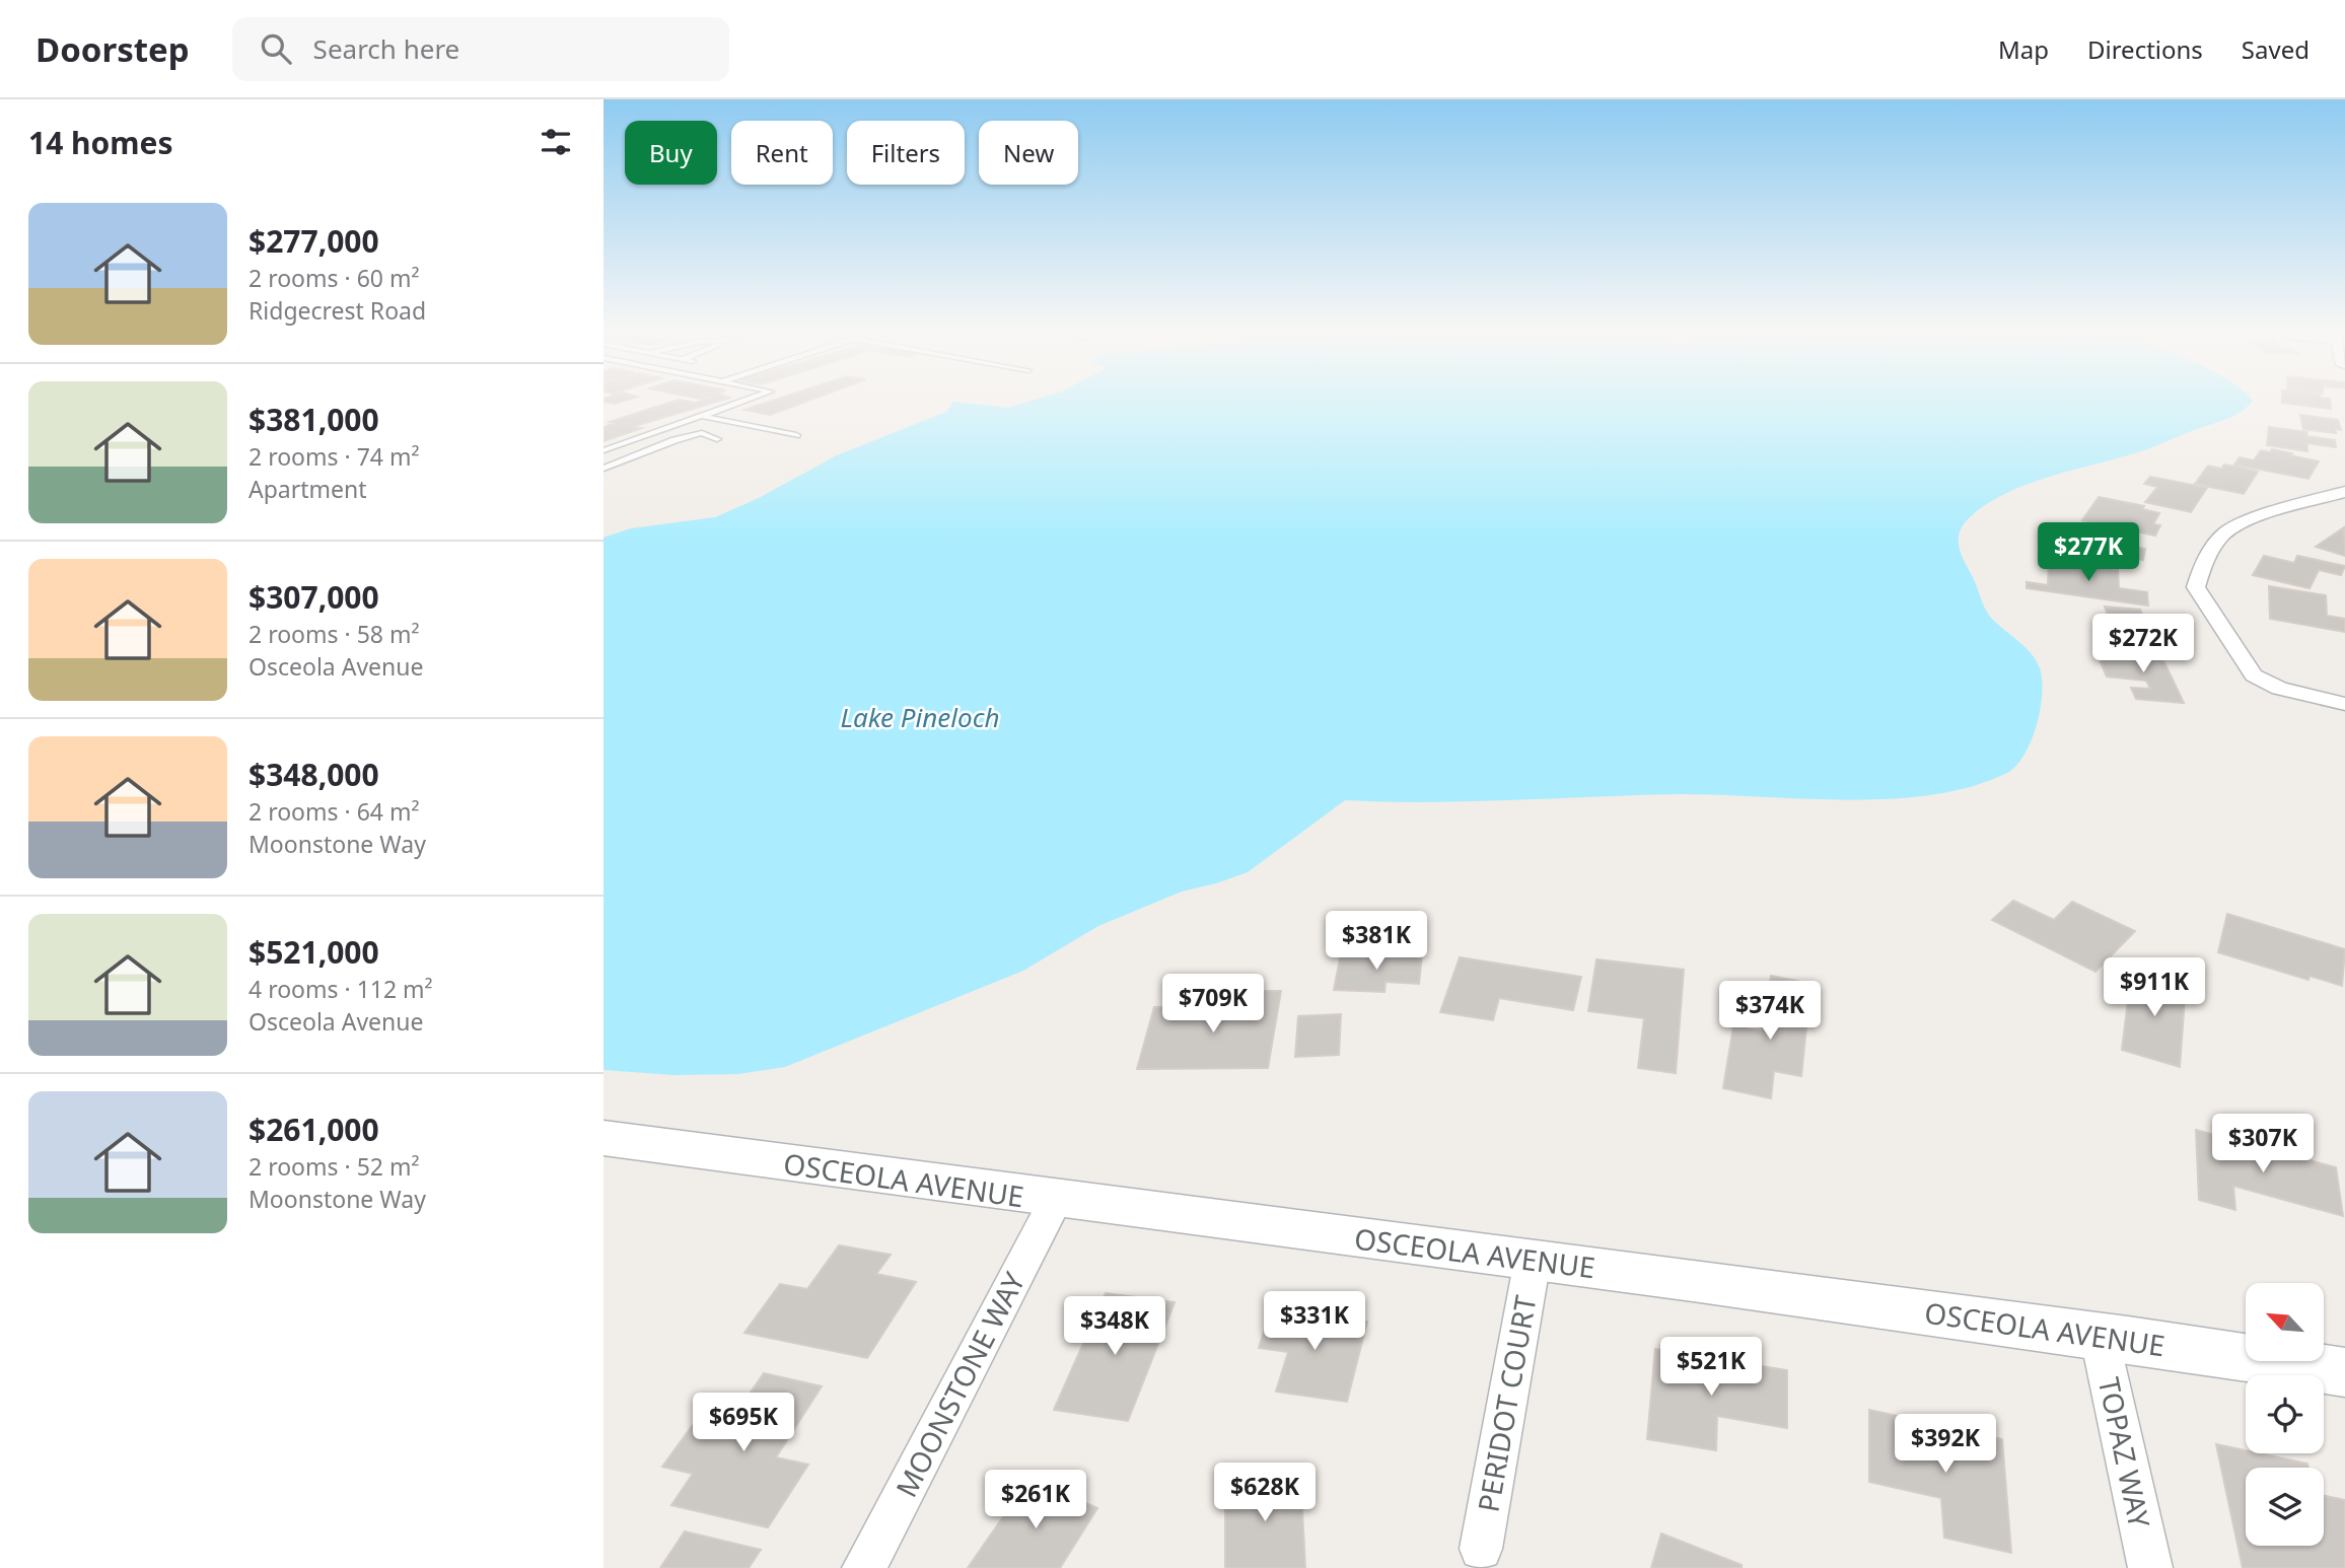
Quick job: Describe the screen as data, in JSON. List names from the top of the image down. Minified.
{"streets":{"street":["OSCEOLA AVENUE","MOONSTONE WAY","PERIDOT COURT","TOPAZ WAY"]},"crossings":[["OSCEOLA AVENUE","MOONSTONE WAY"],["OSCEOLA AVENUE","PERIDOT COURT"],["OSCEOLA AVENUE","TOPAZ WAY"]],"water":["Lake Pineloch"],"north":"top left","page":{"header":"Doorstep","search":"Search here","nav":["Map","Directions","Saved"],"heading":"14 homes","chip":["Buy","Rent","Filters","New"],"list":[{"name":"$277,000","note":"2 rooms · 60 m² · Ridgecrest Road"},{"name":"$381,000","note":"2 rooms · 74 m² · Apartment"},{"name":"$307,000","note":"2 rooms · 58 m² · Osceola Avenue"},{"name":"$348,000","note":"2 rooms · 64 m² · Moonstone Way"},{"name":"$521,000","note":"4 rooms · 112 m² · Osceola Avenue"},{"name":"$261,000","note":"2 rooms · 52 m² · Moonstone Way"}],"price":["$277K","$272K","$381K","$911K","$709K","$374K","$307K","$331K","$348K","$521K","$695K","$392K","$628K","$261K"]}}
